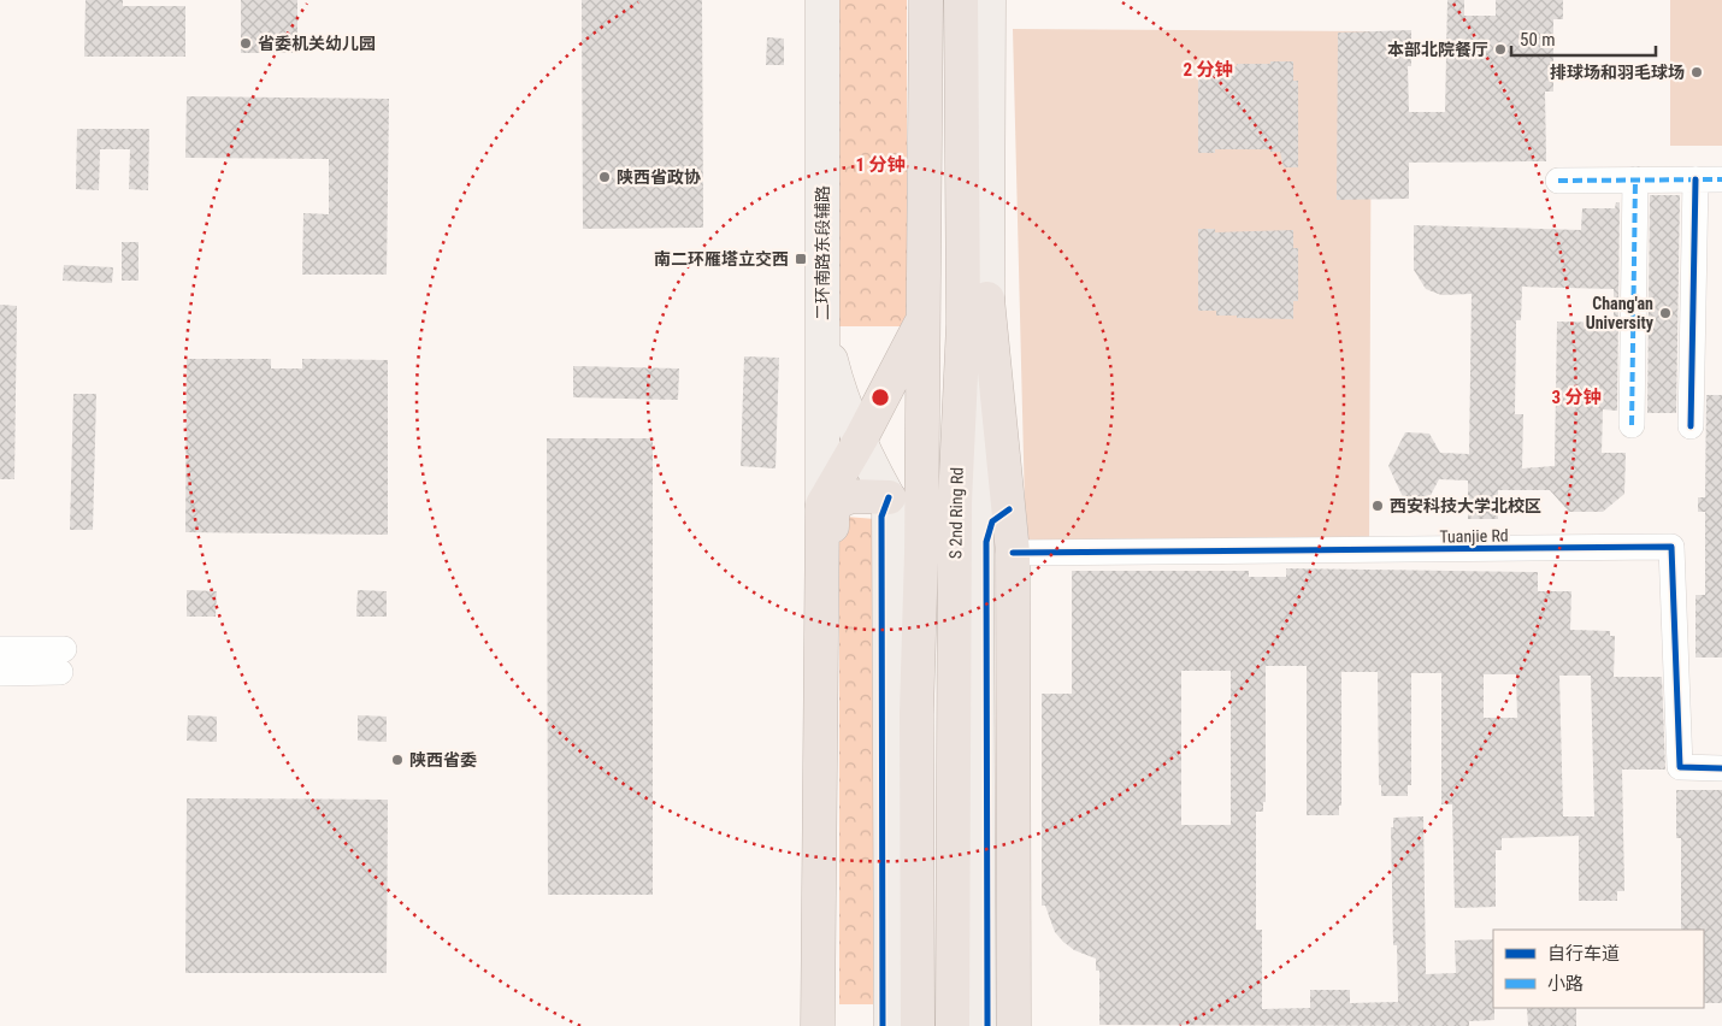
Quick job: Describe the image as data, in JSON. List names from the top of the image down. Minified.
{"streets":{"highway":["S 2nd Ring Rd"],"main road":["二环南路东段辅路"],"street":["Tuanjie Rd"]},"places":{"other":["省委机关幼儿园","本部北院餐厅","排球场和羽毛球场","陕西省政协","Chang'an University","西安科技大学北校区","陕西省委"],"transit":["南二环雁塔立交西"]},"legend":["自行车道","小路"],"scale_bar":"50 m","rings":["2 分钟","1 分钟","3 分钟"]}
